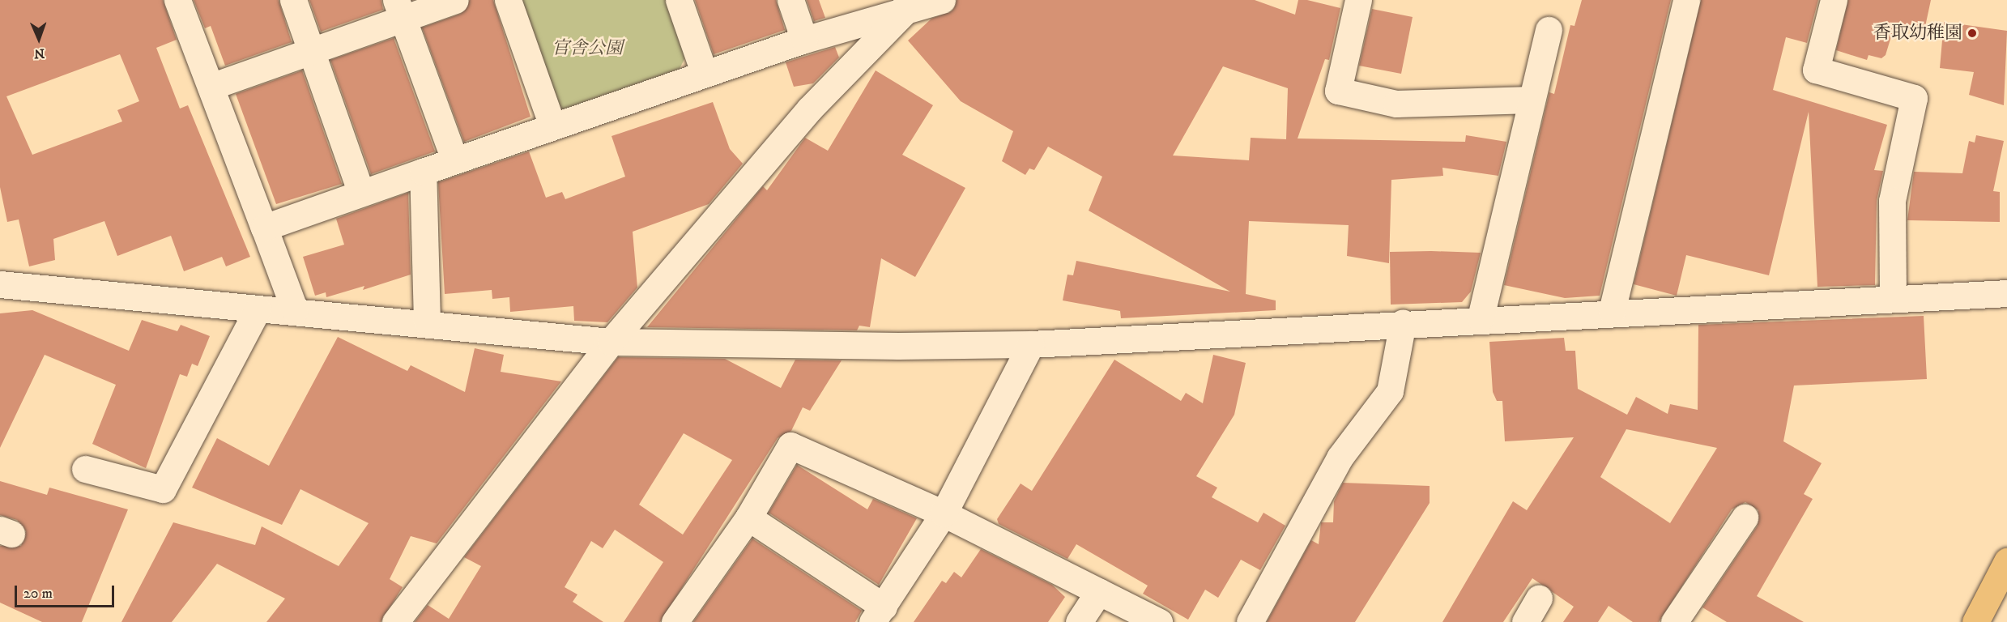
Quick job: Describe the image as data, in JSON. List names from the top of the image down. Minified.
{"parks":["官舎公園"],"places":["香取幼稚園"],"scale_bar":"20 m","north":"bottom"}
